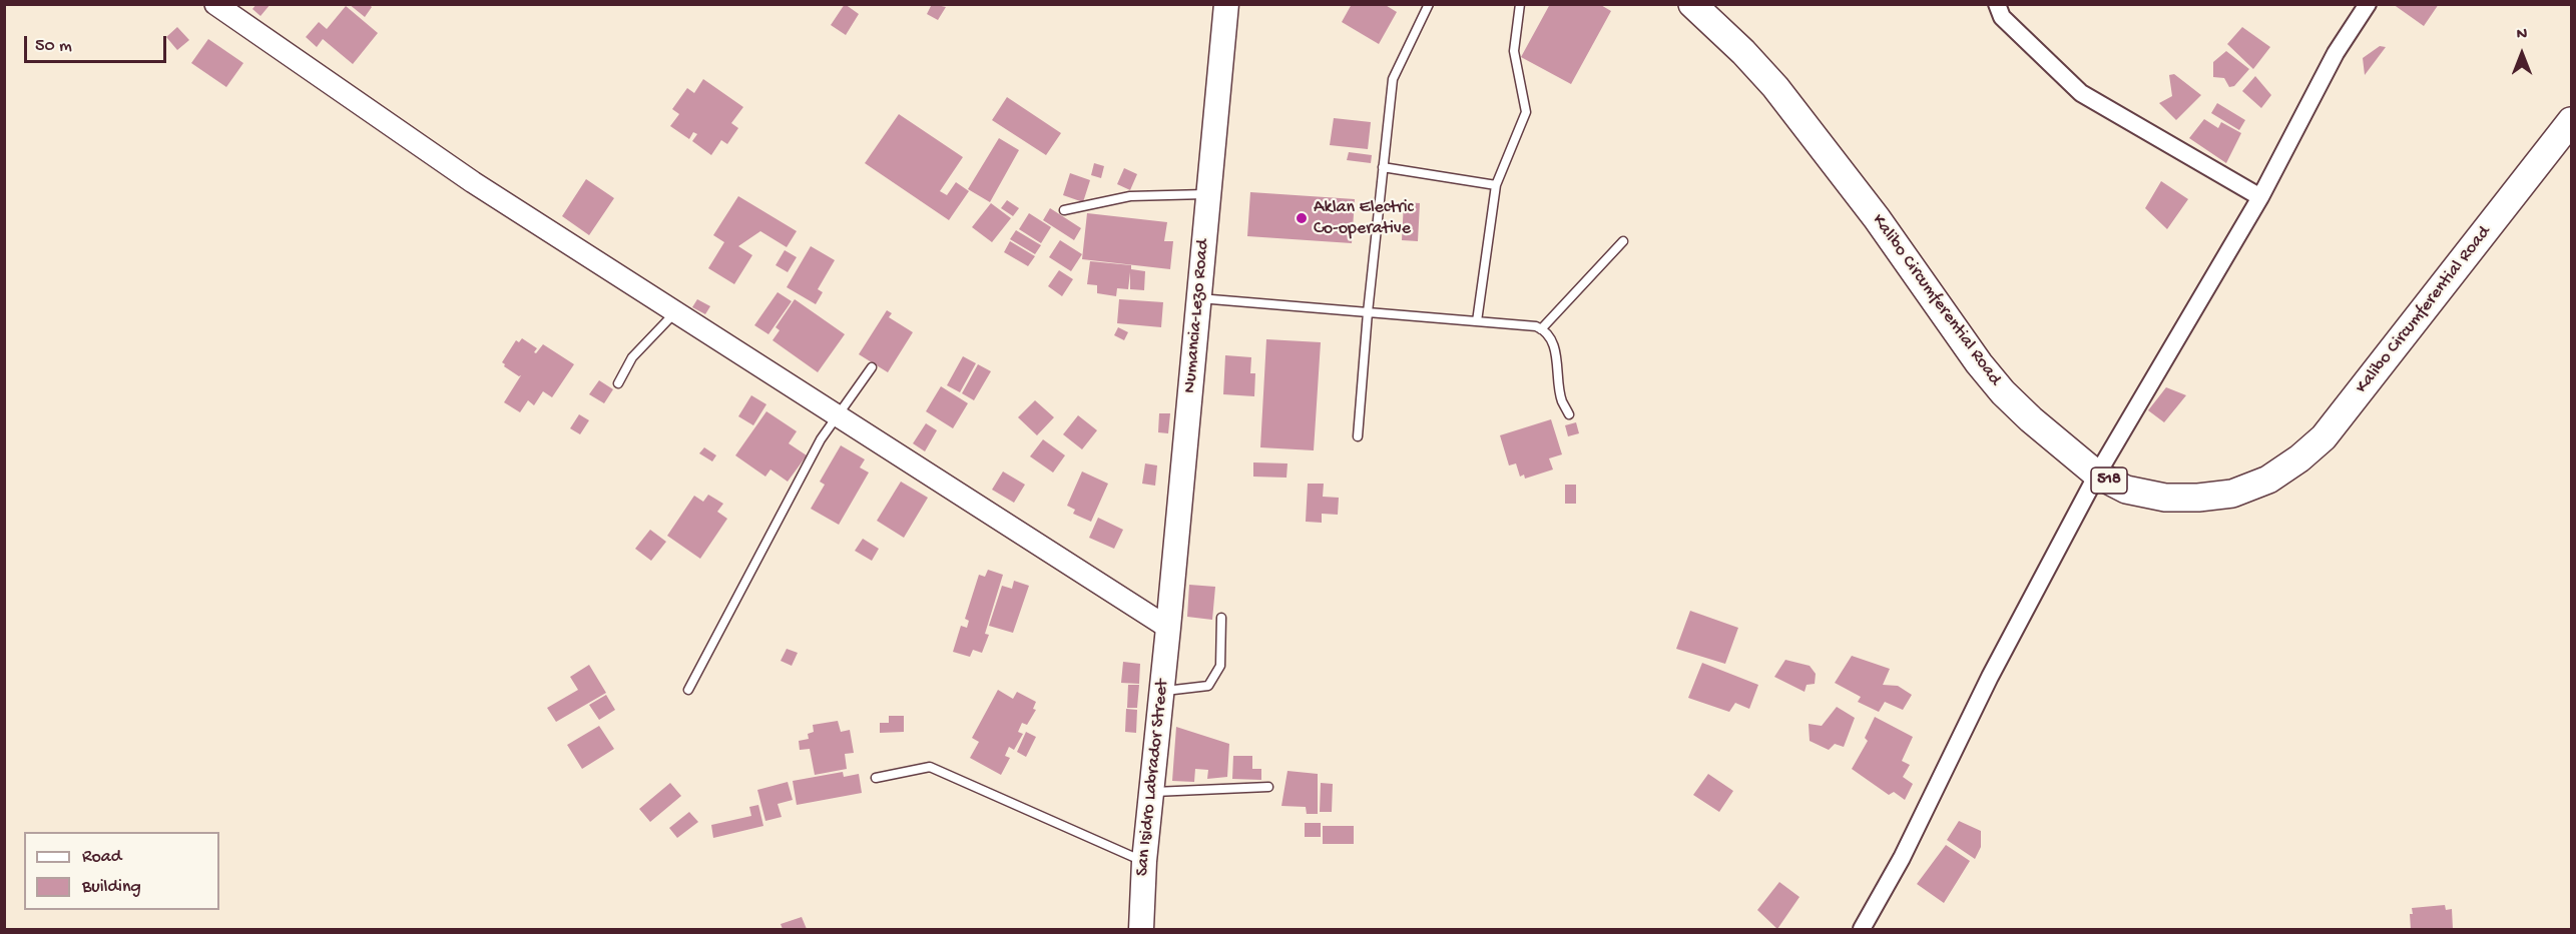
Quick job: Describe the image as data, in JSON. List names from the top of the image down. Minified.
{"streets":{"main road":["Kalibo Circumferential Road","Numancia-Lezo Road","518","San Isidro Labrador Street"]},"crossings":[["Numancia-Lezo Road","San Isidro Labrador Street"]],"places":["Aklan Electric Co-operative"],"legend":["Road","Building"],"scale_bar":"50 m","north":"top"}
